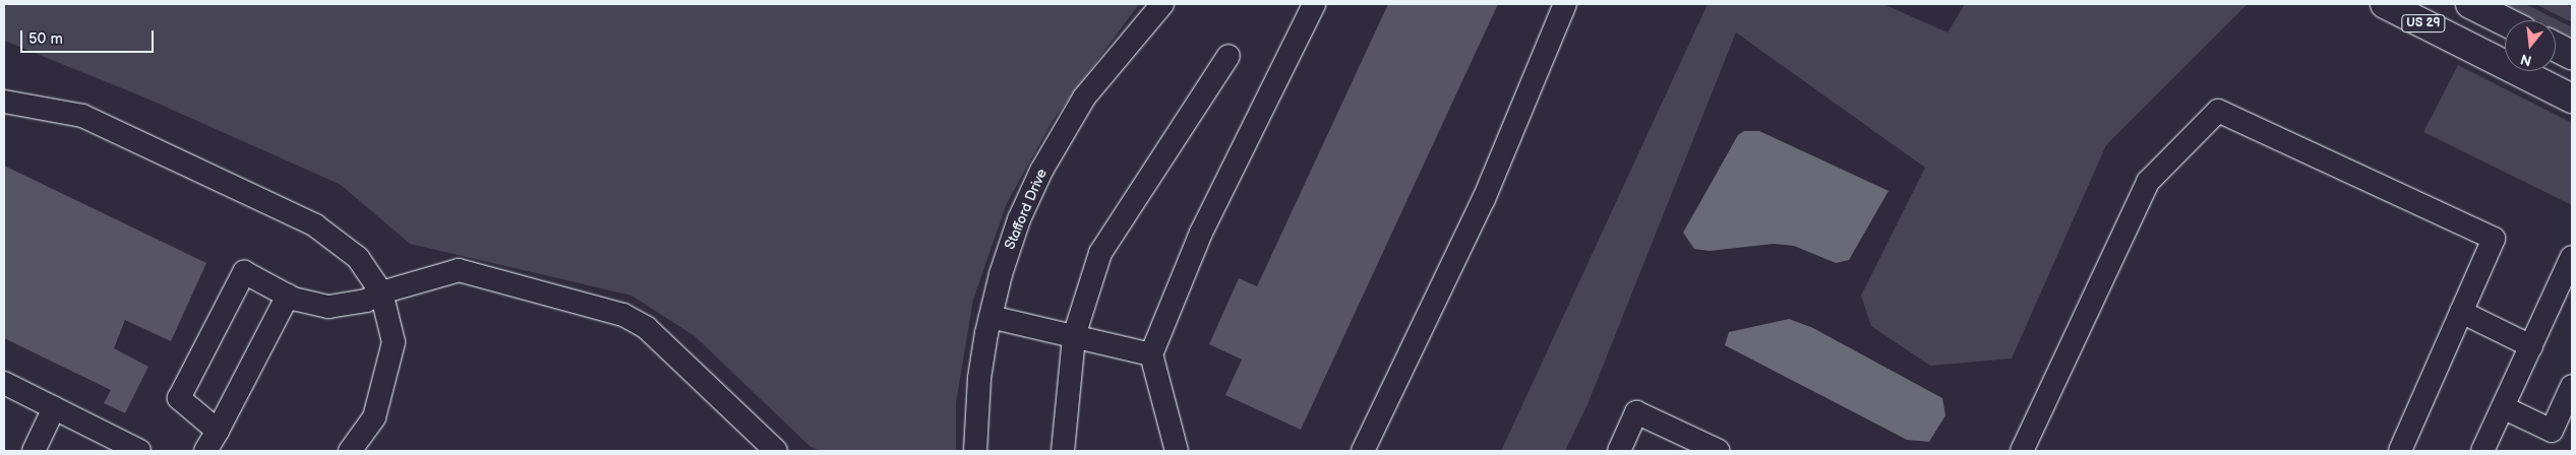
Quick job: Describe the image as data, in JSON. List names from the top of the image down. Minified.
{"streets":{"main road":["US 29"],"street":["Stafford Drive"]},"scale_bar":"50 m","north":"bottom"}
